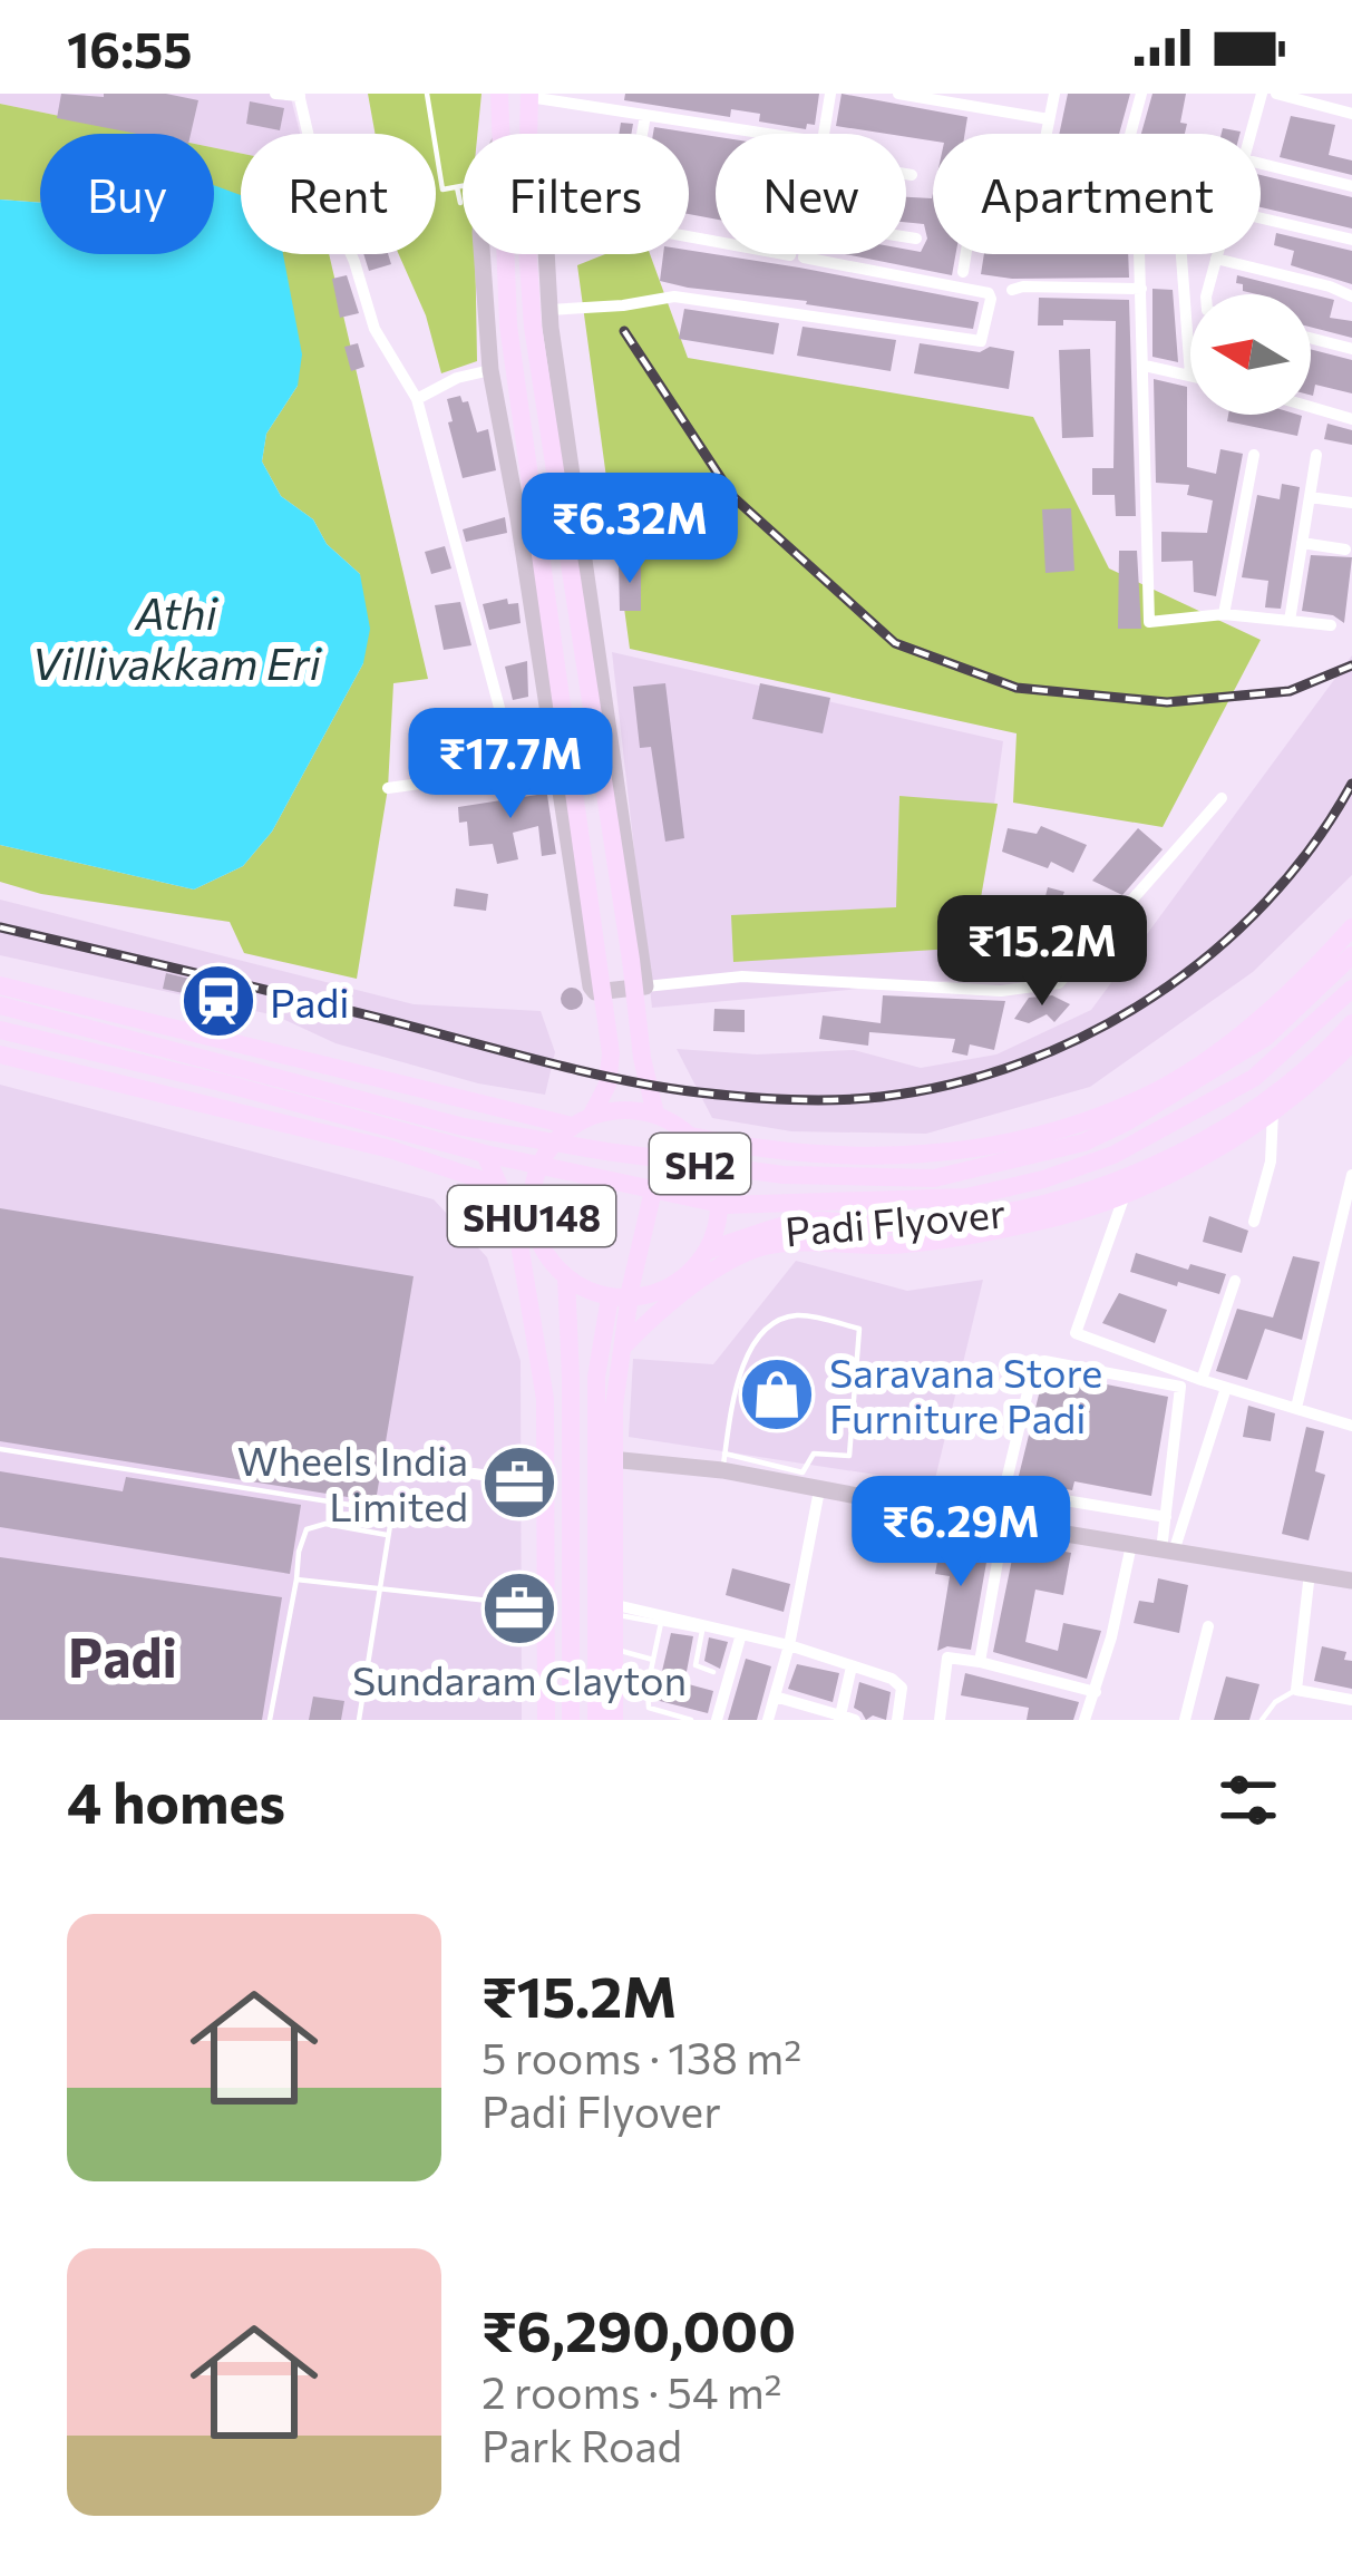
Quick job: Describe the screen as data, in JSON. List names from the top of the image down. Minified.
{"streets":{"main road":["SH2","SHU148","Padi Flyover"]},"crossings":[["SHU148","Padi Flyover"]],"districts":["Padi"],"water":["Athi Villivakkam Eri"],"places":{"station":["Padi"],"shop":["Saravana Store Furniture Padi"],"office":["Wheels India Limited","Sundaram Clayton"]},"north":"left","page":{"status":"16:55","chip":["Buy","Rent","Filters","New","Apartment"],"price":["₹6.32M","₹17.7M","₹15.2M","₹6.29M"],"heading":"4 homes","list":[{"name":"₹15.2M","note":"5 rooms · 138 m² · Padi Flyover"},{"name":"₹6,290,000","note":"2 rooms · 54 m² · Park Road"}]}}
